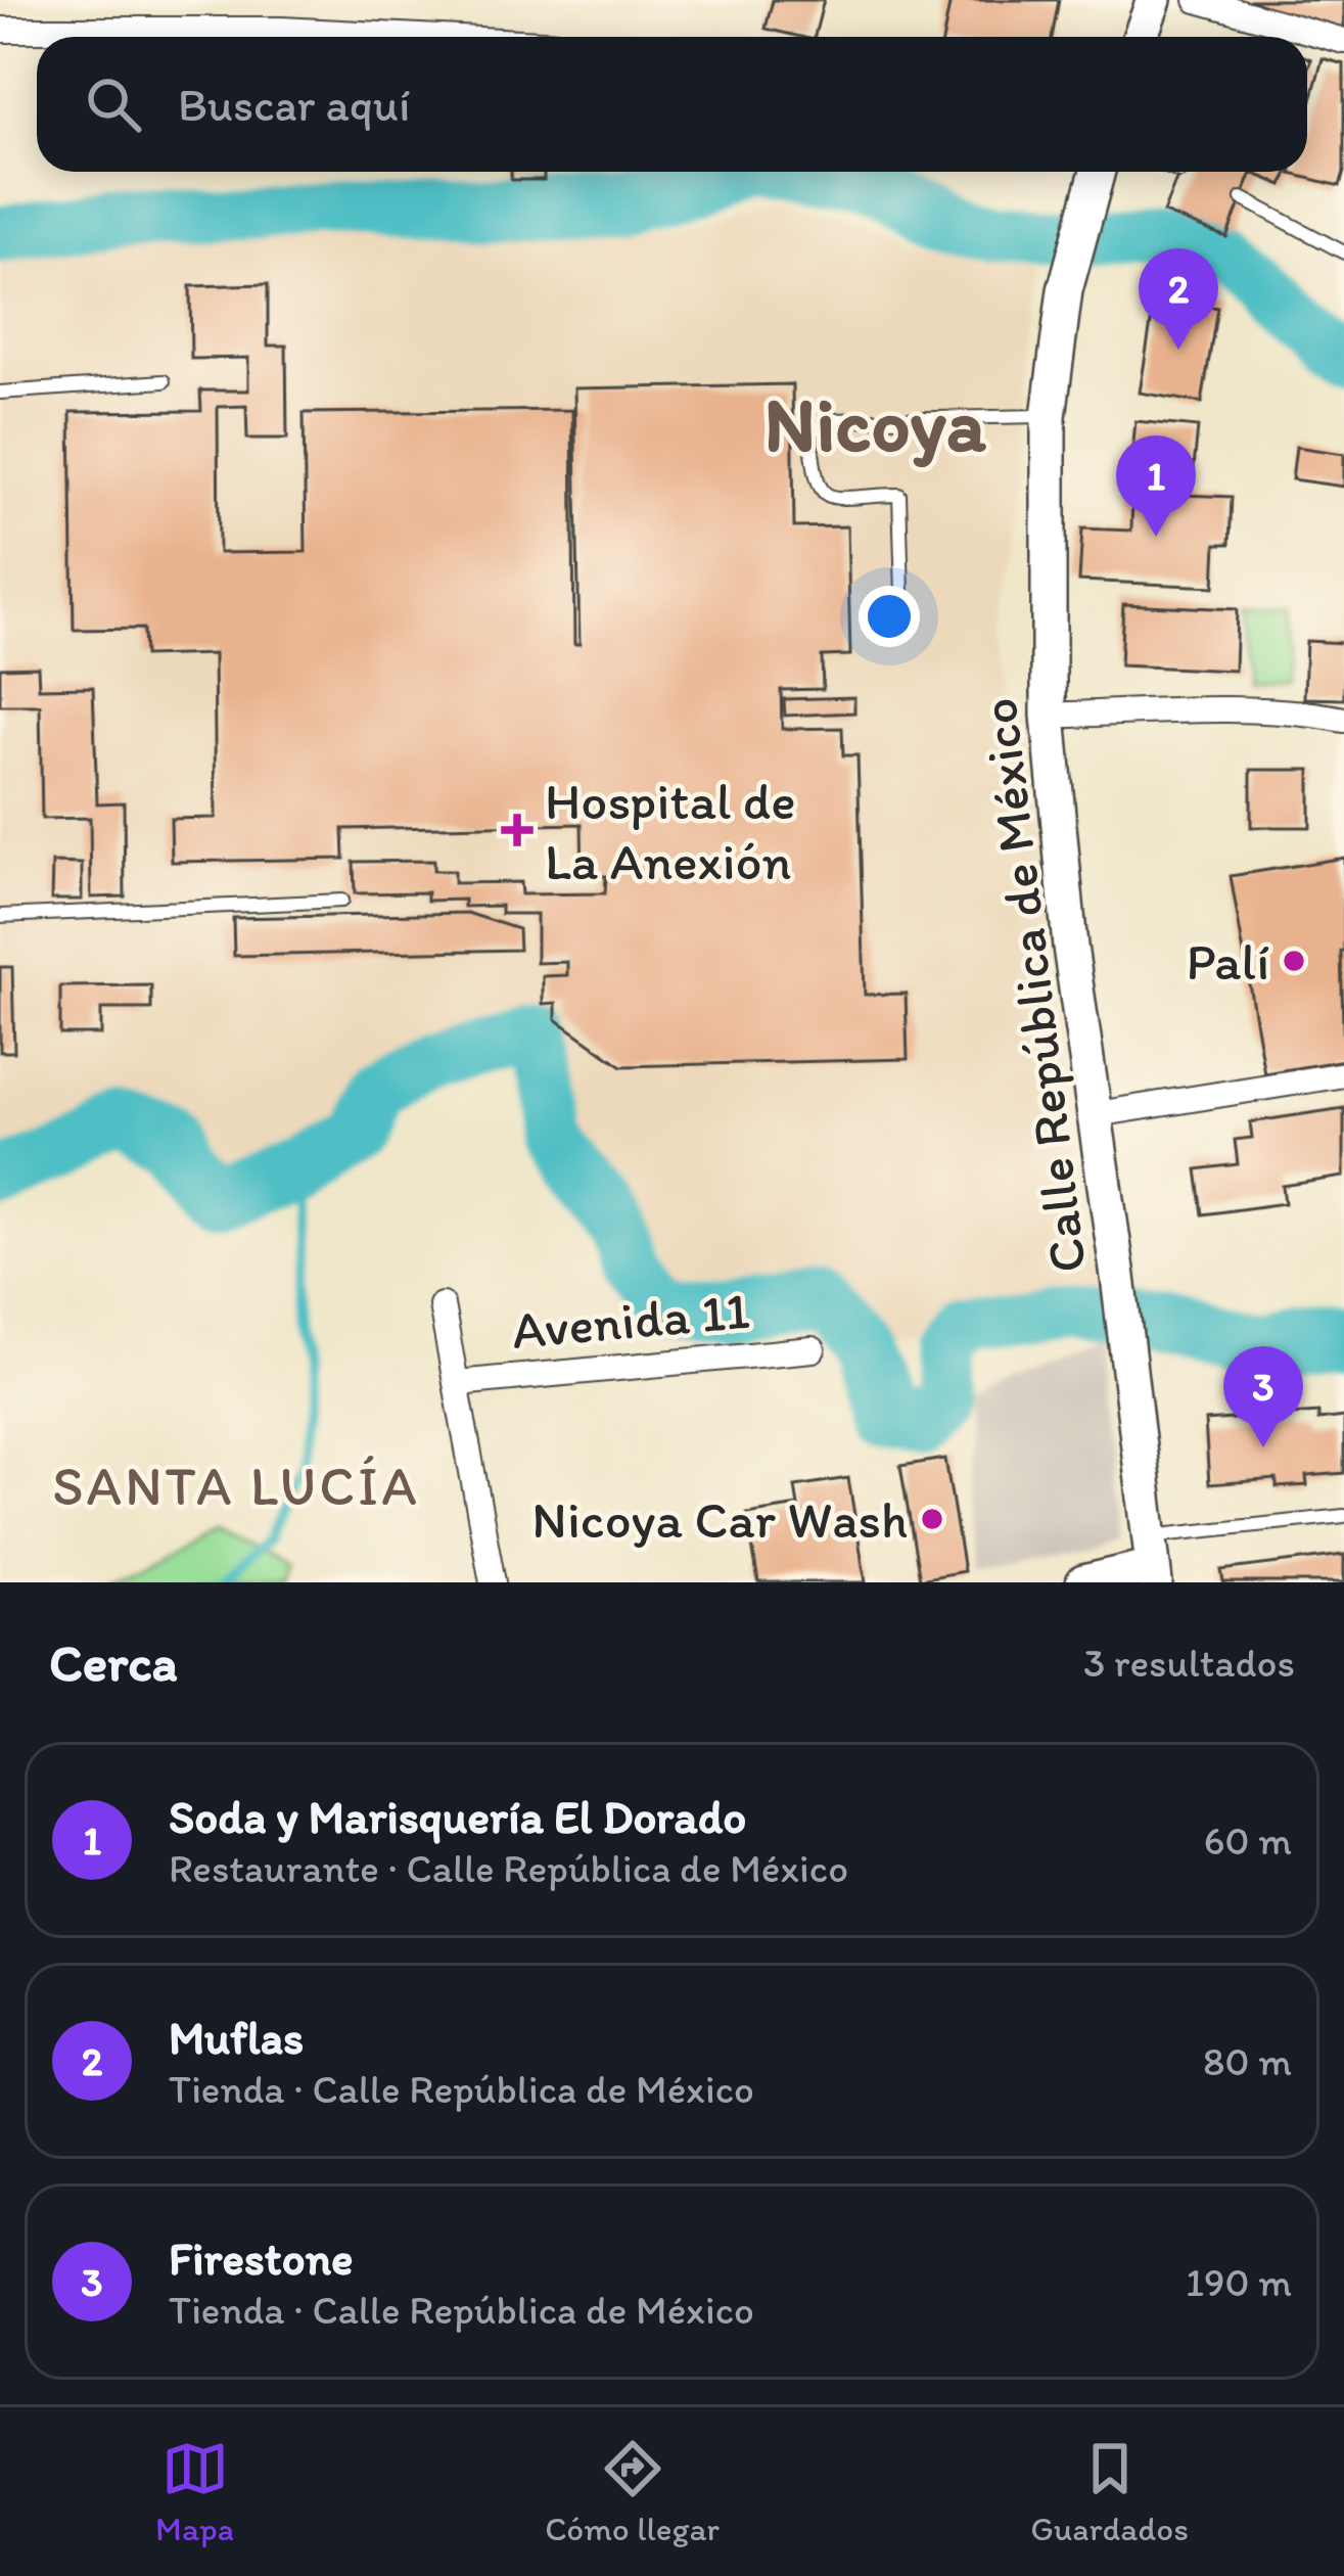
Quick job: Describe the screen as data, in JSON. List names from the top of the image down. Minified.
{"streets":{"main road":["Calle República de México"],"street":["Avenida 11"]},"districts":["Nicoya","SANTA LUCÍA"],"places":{"health":["Hospital de La Anexión"],"other":["Palí","Nicoya Car Wash"]},"page":{"search":"Buscar aquí","pins":["2","1","3"],"heading":["Cerca","3 resultados"],"list":[{"mark":"1","name":"Soda y Marisquería El Dorado","note":"Restaurante · Calle República de México","value":"60 m"},{"mark":"2","name":"Muflas","note":"Tienda · Calle República de México","value":"80 m"},{"mark":"3","name":"Firestone","note":"Tienda · Calle República de México","value":"190 m"}],"nav":["Mapa","Cómo llegar","Guardados"]}}
